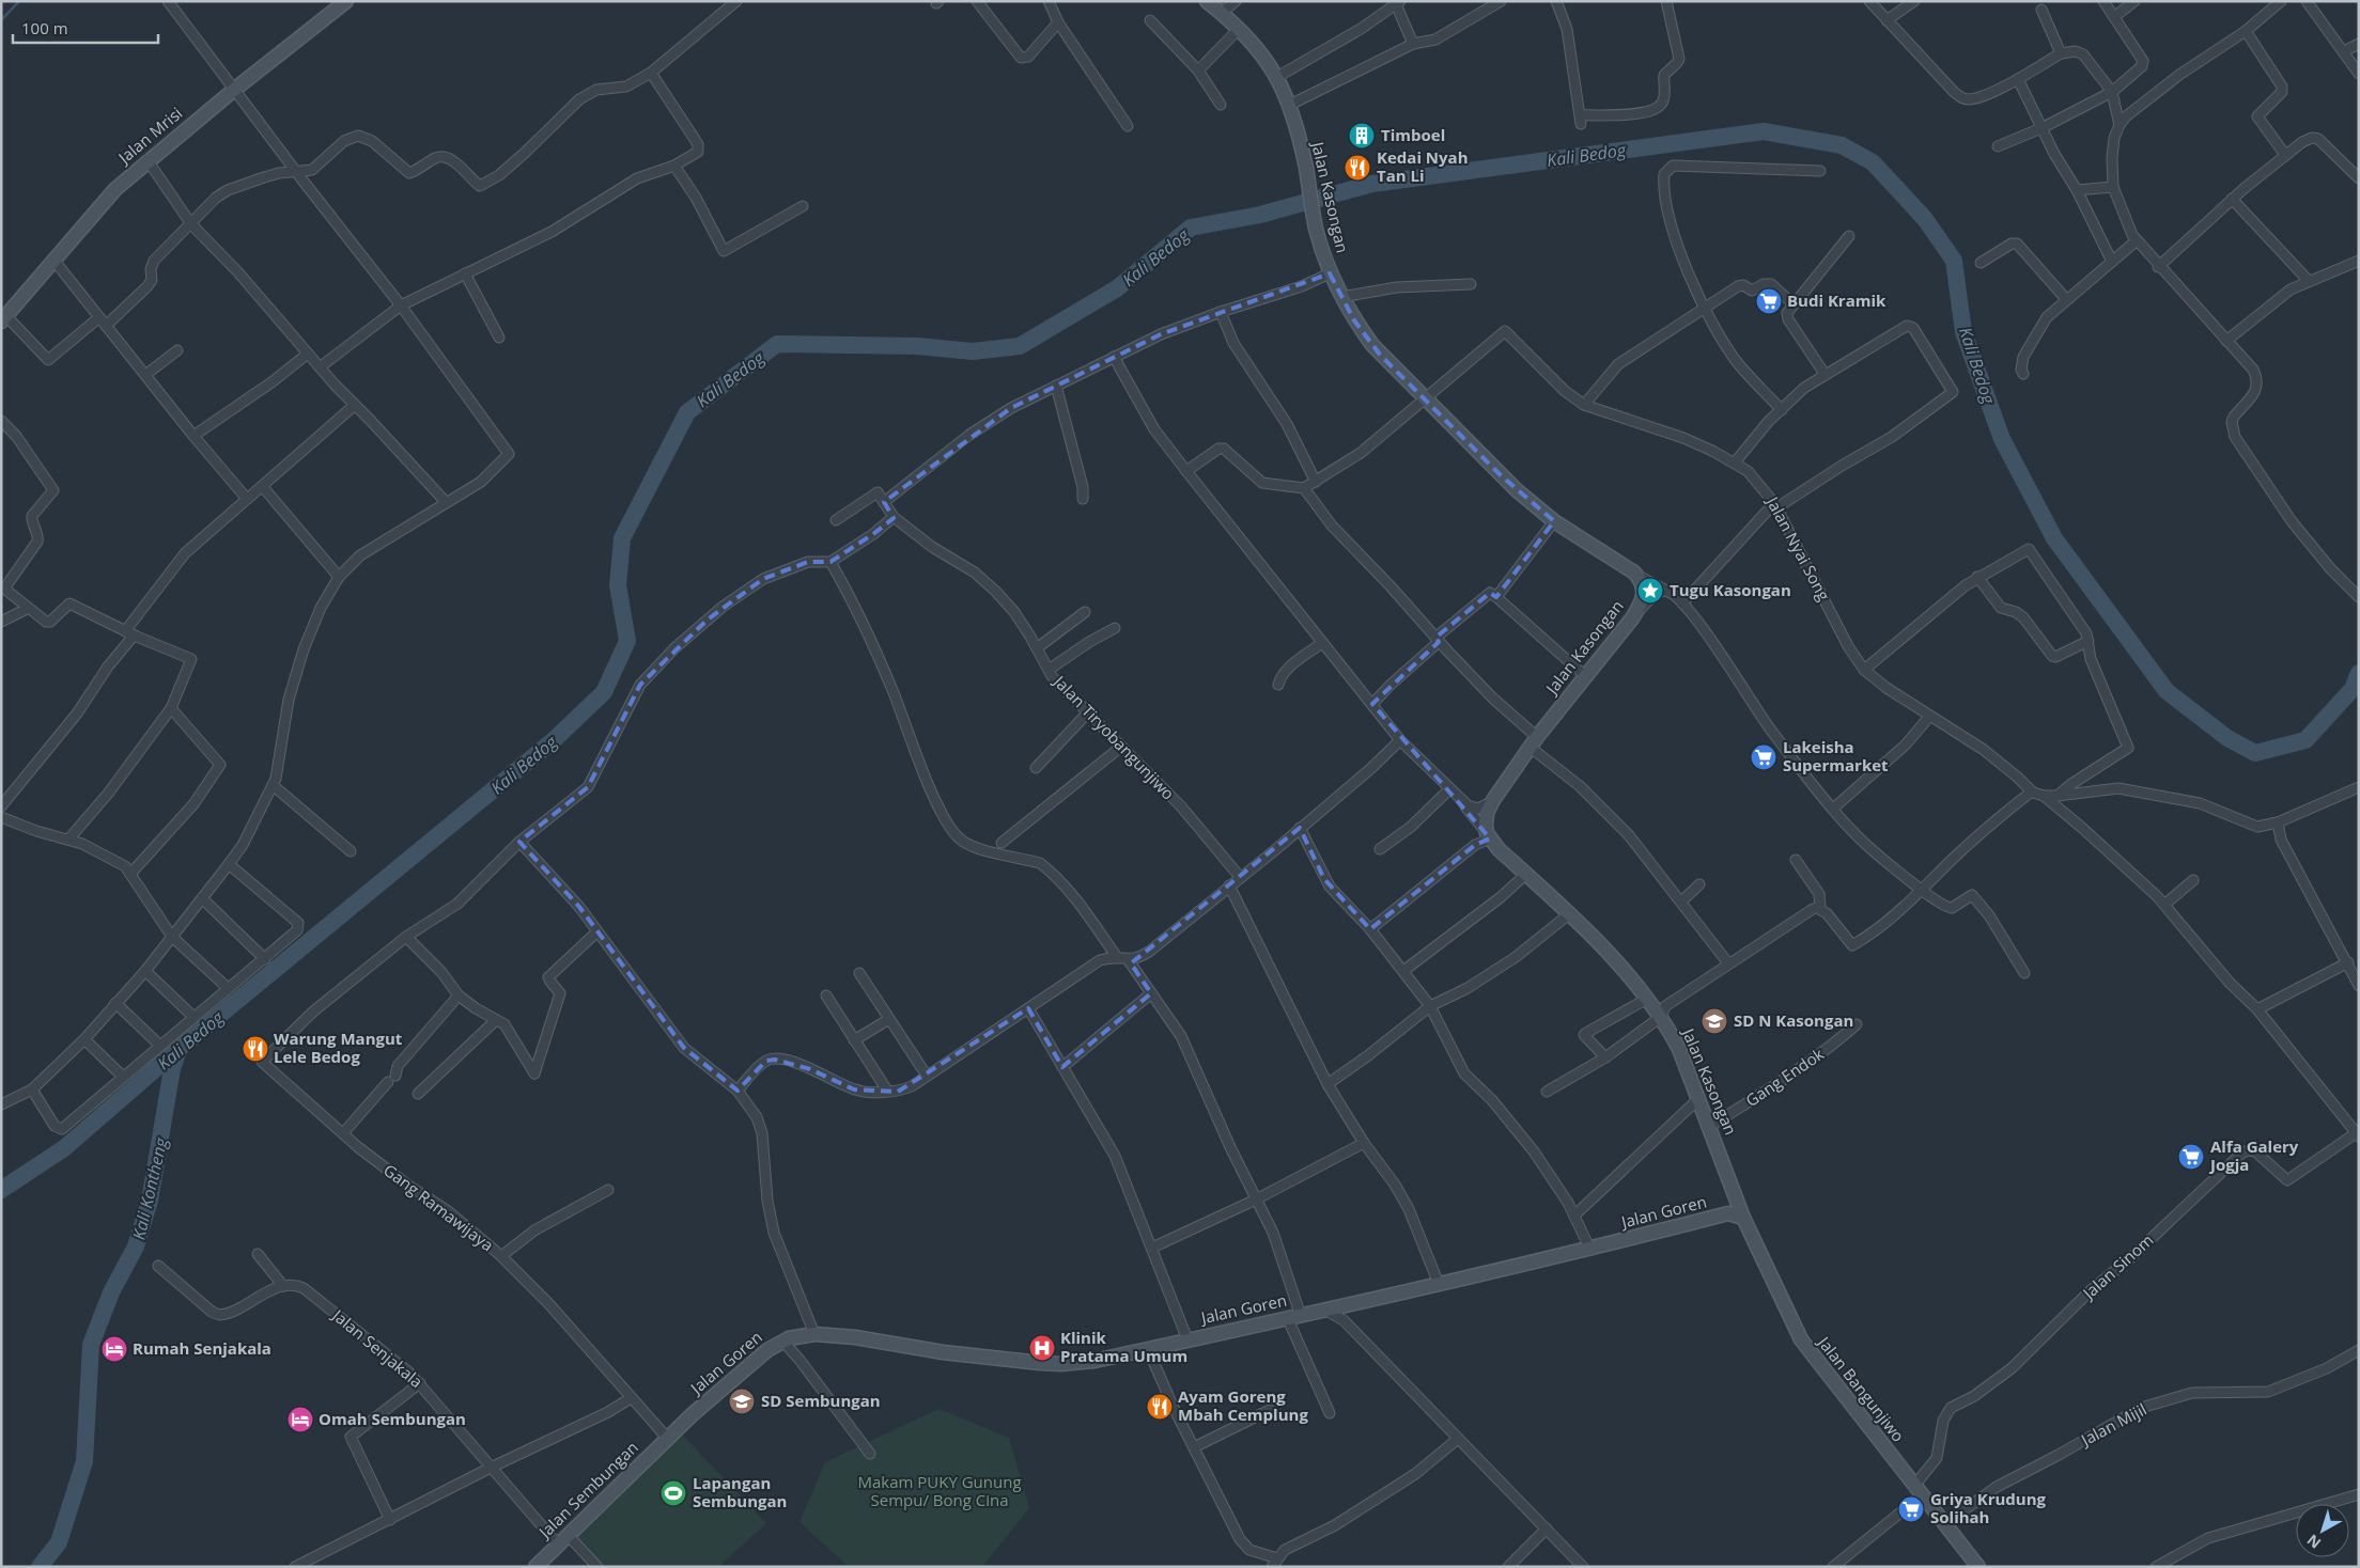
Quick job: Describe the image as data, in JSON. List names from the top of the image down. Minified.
{"streets":{"main road":["Jalan Mrisi","Jalan Kasongan","Jalan Goren","Jalan Bangunjiwo","Jalan Sembungan"],"street":["Jalan Nyai Song","Jalan Tiryobangunjiwo","Gang Endok","Gang Ramawijaya","Jalan Sinom","Jalan Senjakala","Jalan Mijil"]},"crossings":[["Jalan Kasongan","Jalan Nyai Song"],["Jalan Kasongan","Gang Endok"],["Jalan Kasongan","Jalan Goren"],["Jalan Kasongan","Jalan Bangunjiwo"],["Gang Ramawijaya","Jalan Goren"],["Gang Ramawijaya","Jalan Sembungan"],["Jalan Goren","Jalan Bangunjiwo"],["Jalan Goren","Jalan Sembungan"],["Jalan Sinom","Jalan Bangunjiwo"],["Jalan Senjakala","Jalan Sembungan"],["Jalan Bangunjiwo","Jalan Mijil"]],"water":["Kali Bedog","Kali Kontheng"],"parks":["Makam PUKY Gunung Sempu/ Bong Cina"],"places":{"building":["Timboel"],"restaurant":["Kedai Nyah Tan Li","Warung Mangut Lele Bedog","Ayam Goreng Mbah Cemplung"],"supermarket":["Budi Kramik","Lakeisha Supermarket","Alfa Galery Jogja","Griya Krudung Solihah"],"place":["Tugu Kasongan"],"school or university":["SD N Kasongan","SD Sembungan"],"hospital":["Klinik Pratama Umum"],"hotel":["Rumah Senjakala","Omah Sembungan"],"sports":["Lapangan Sembungan"]},"scale_bar":"100 m","north":"bottom left"}
